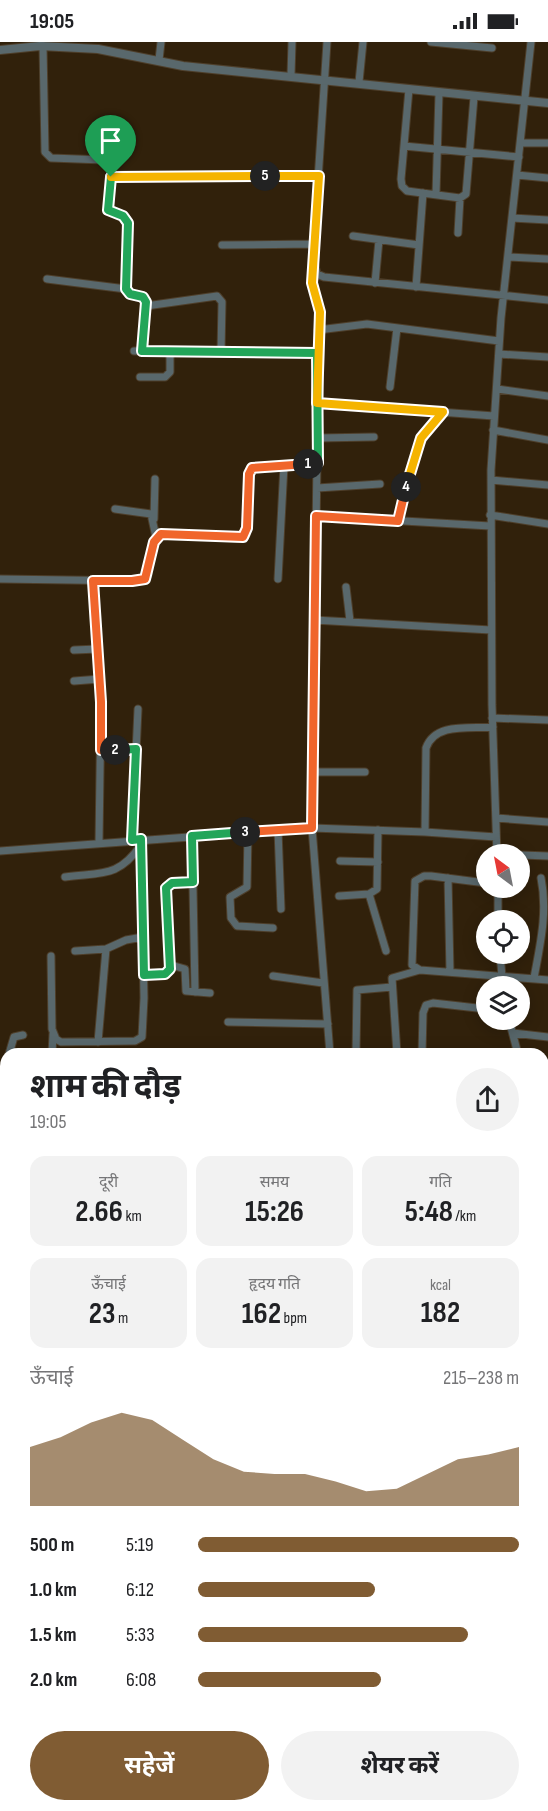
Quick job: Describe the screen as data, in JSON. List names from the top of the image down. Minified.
{"north":"top left","page":{"status":"19:05","pins":["5","1","4","2","3"],"heading":["शाम की दौड़","19:05"],"stats":[["दूरी","2.66 km"],["समय","15:26"],["गति","5:48 /km"],["ऊँचाई","23 m"],["हृदय गति","162 bpm"],["kcal","182"]],"chart":["ऊँचाई","215–238 m"],"list":[{"name":"500 m","note":"5:19"},{"name":"1.0 km","note":"6:12"},{"name":"1.5 km","note":"5:33"},{"name":"2.0 km","note":"6:08"}],"buttons":["सहेजें","शेयर करें"]}}
